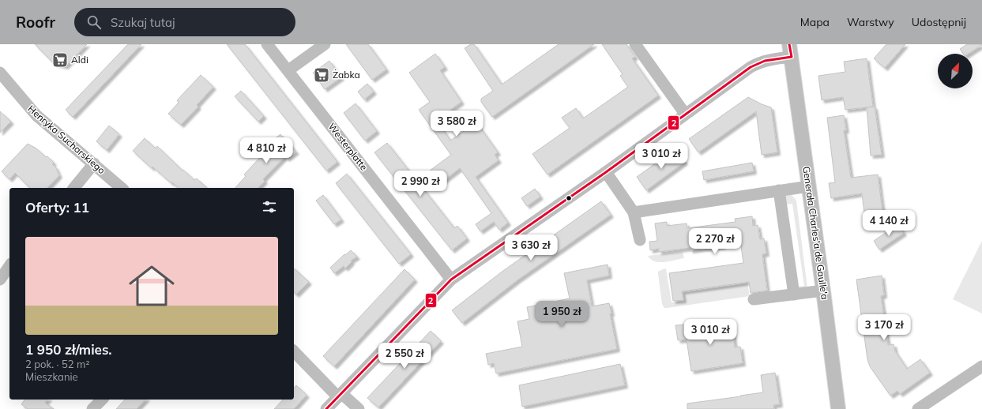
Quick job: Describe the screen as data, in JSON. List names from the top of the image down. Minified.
{"streets":{"main road":["Generała Charles'a de Gaulle'a"],"street":["Henryka Sucharskiego","Westerplatte"]},"places":{"supermarket":["Aldi","Żabka"]},"lines":["transit line 2"],"north":"top right","page":{"header":"Roofr","search":"Szukaj tutaj","nav":["Mapa","Warstwy","Udostępnij"],"price":["3 580 zł","4 810 zł","3 010 zł","2 990 zł","4 140 zł","2 270 zł","3 630 zł","1 950 zł","3 170 zł","3 010 zł","2 550 zł"],"heading":"Oferty: 11","list":[{"name":"1 950 zł/mies.","note":"2 pok. · 52 m² · Mieszkanie"}]}}
